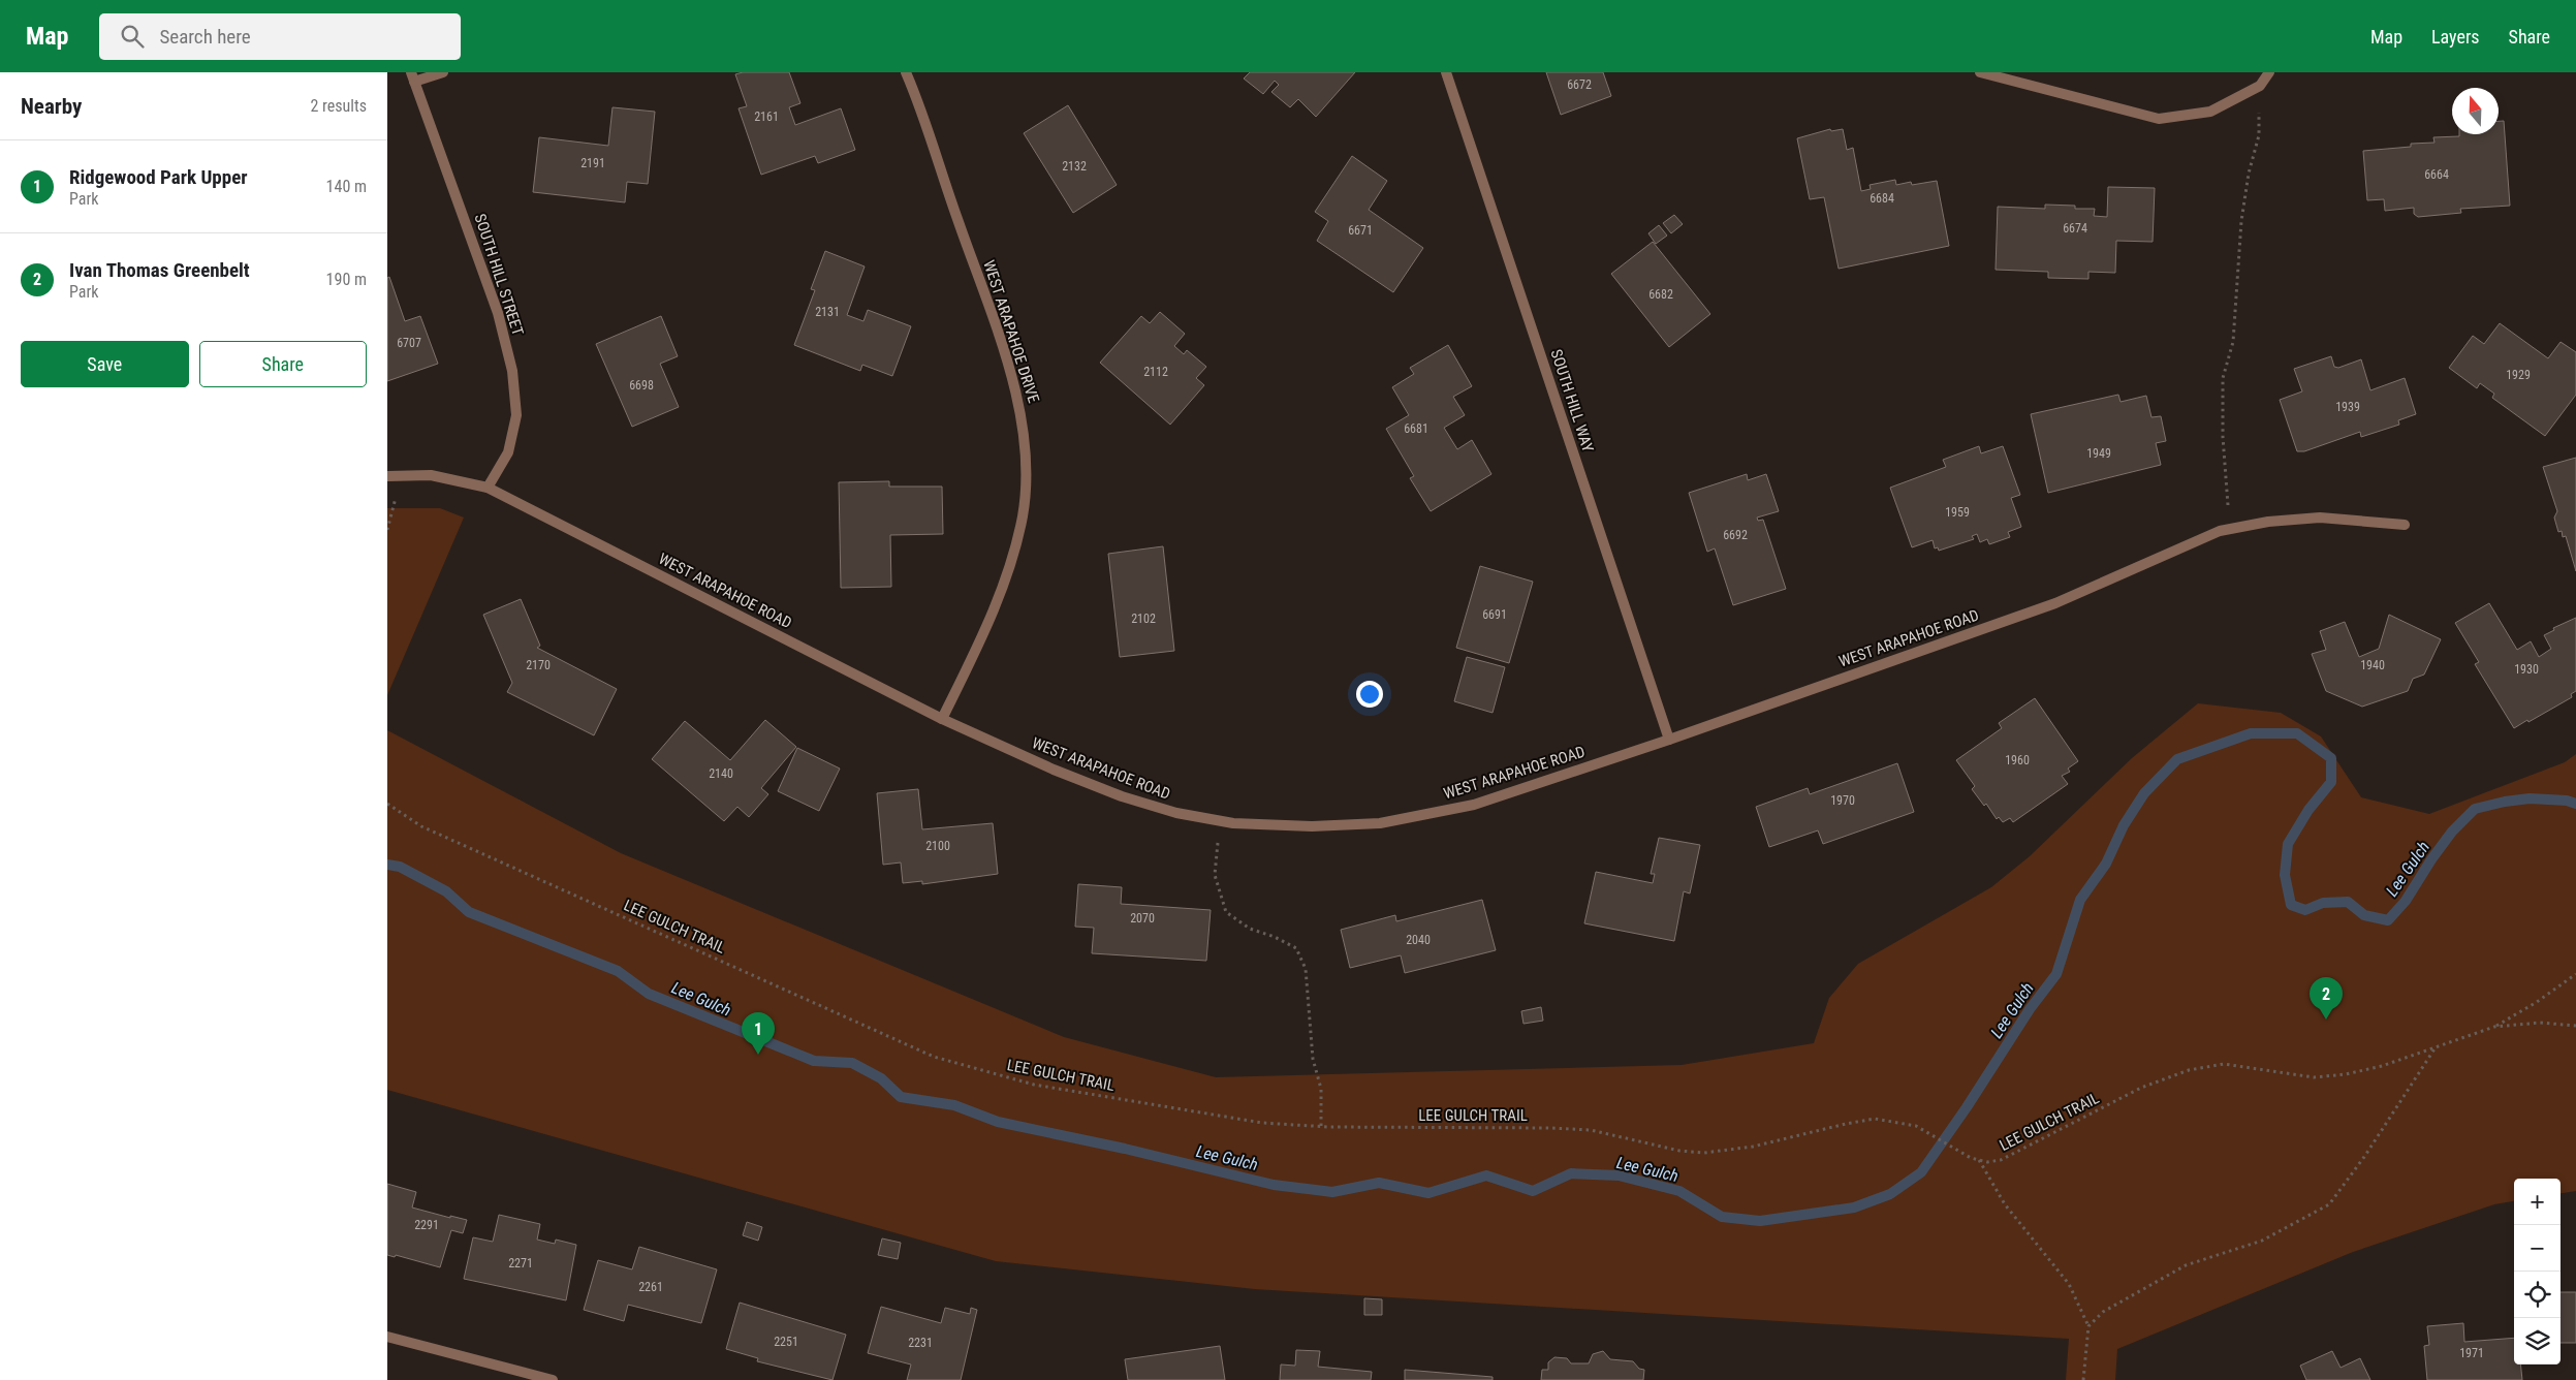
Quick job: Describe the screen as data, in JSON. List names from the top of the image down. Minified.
{"streets":{"street":["SOUTH HILL STREET","WEST ARAPAHOE DRIVE","SOUTH HILL WAY","WEST ARAPAHOE ROAD"],"path":["LEE GULCH TRAIL"]},"crossings":[["SOUTH HILL STREET","WEST ARAPAHOE ROAD"],["WEST ARAPAHOE DRIVE","WEST ARAPAHOE ROAD"],["SOUTH HILL WAY","WEST ARAPAHOE ROAD"]],"water":["Lee Gulch"],"house_numbers":["6672","2161","2191","2132","6664","6684","6674","6671","6682","2131","6707","2112","1929","6698","1939","6681","1949","1959","6692","6691","2102","2170","1940","1930","1960","2140","1970","2100","2070","2040","2291","2271","2261","2251","2231","1971"],"north":"top","page":{"header":"Map","search":"Search here","nav":["Map","Layers","Share"],"heading":["Nearby","2 results"],"list":[{"mark":"1","name":"Ridgewood Park Upper","note":"Park","value":"140 m"},{"mark":"2","name":"Ivan Thomas Greenbelt","note":"Park","value":"190 m"}],"buttons":["Save","Share"],"pins":["2","1"],"map_buttons":["+","−"]}}
